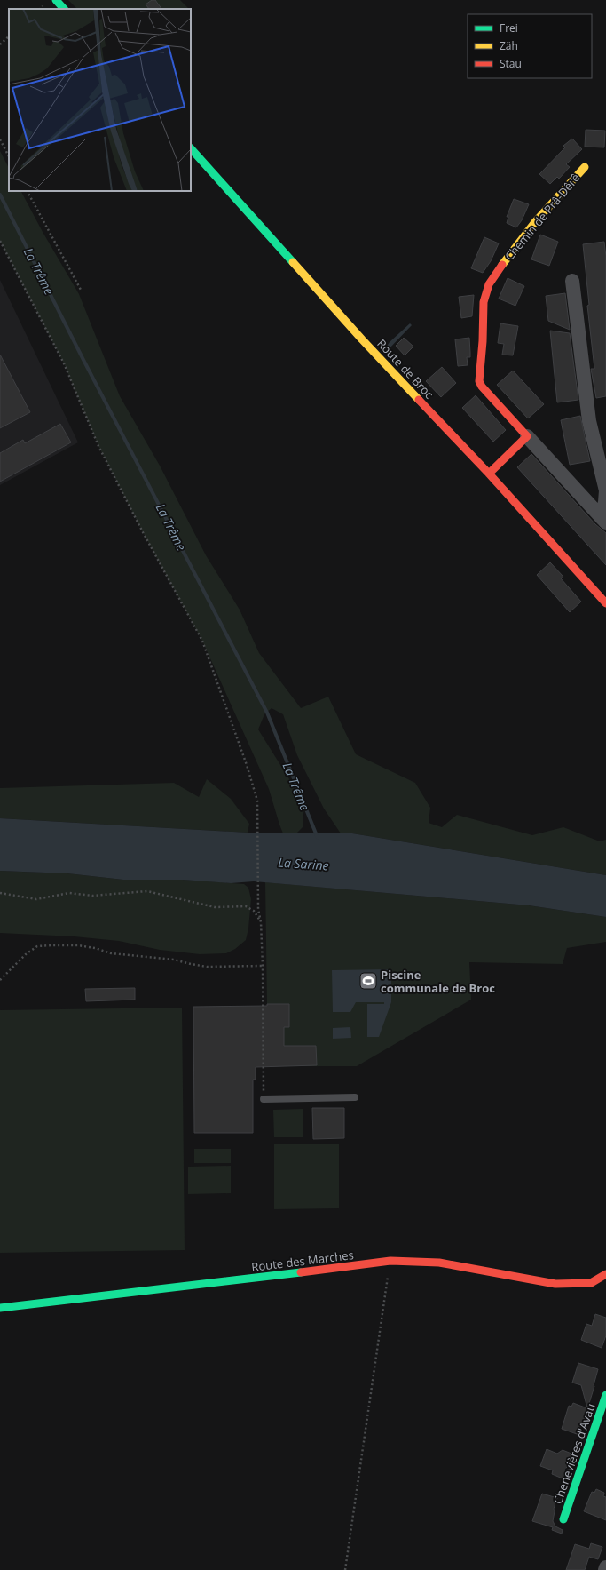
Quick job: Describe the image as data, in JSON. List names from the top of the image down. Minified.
{"streets":{"street":["Chemin de Prâ-Dêrê","Route de Broc","Route des Marches","Chenevières d'Avau"]},"water":["La Trême","La Sarine"],"places":{"sports":["Piscine communale de Broc"]},"legend":["Frei","Zäh","Stau"]}
